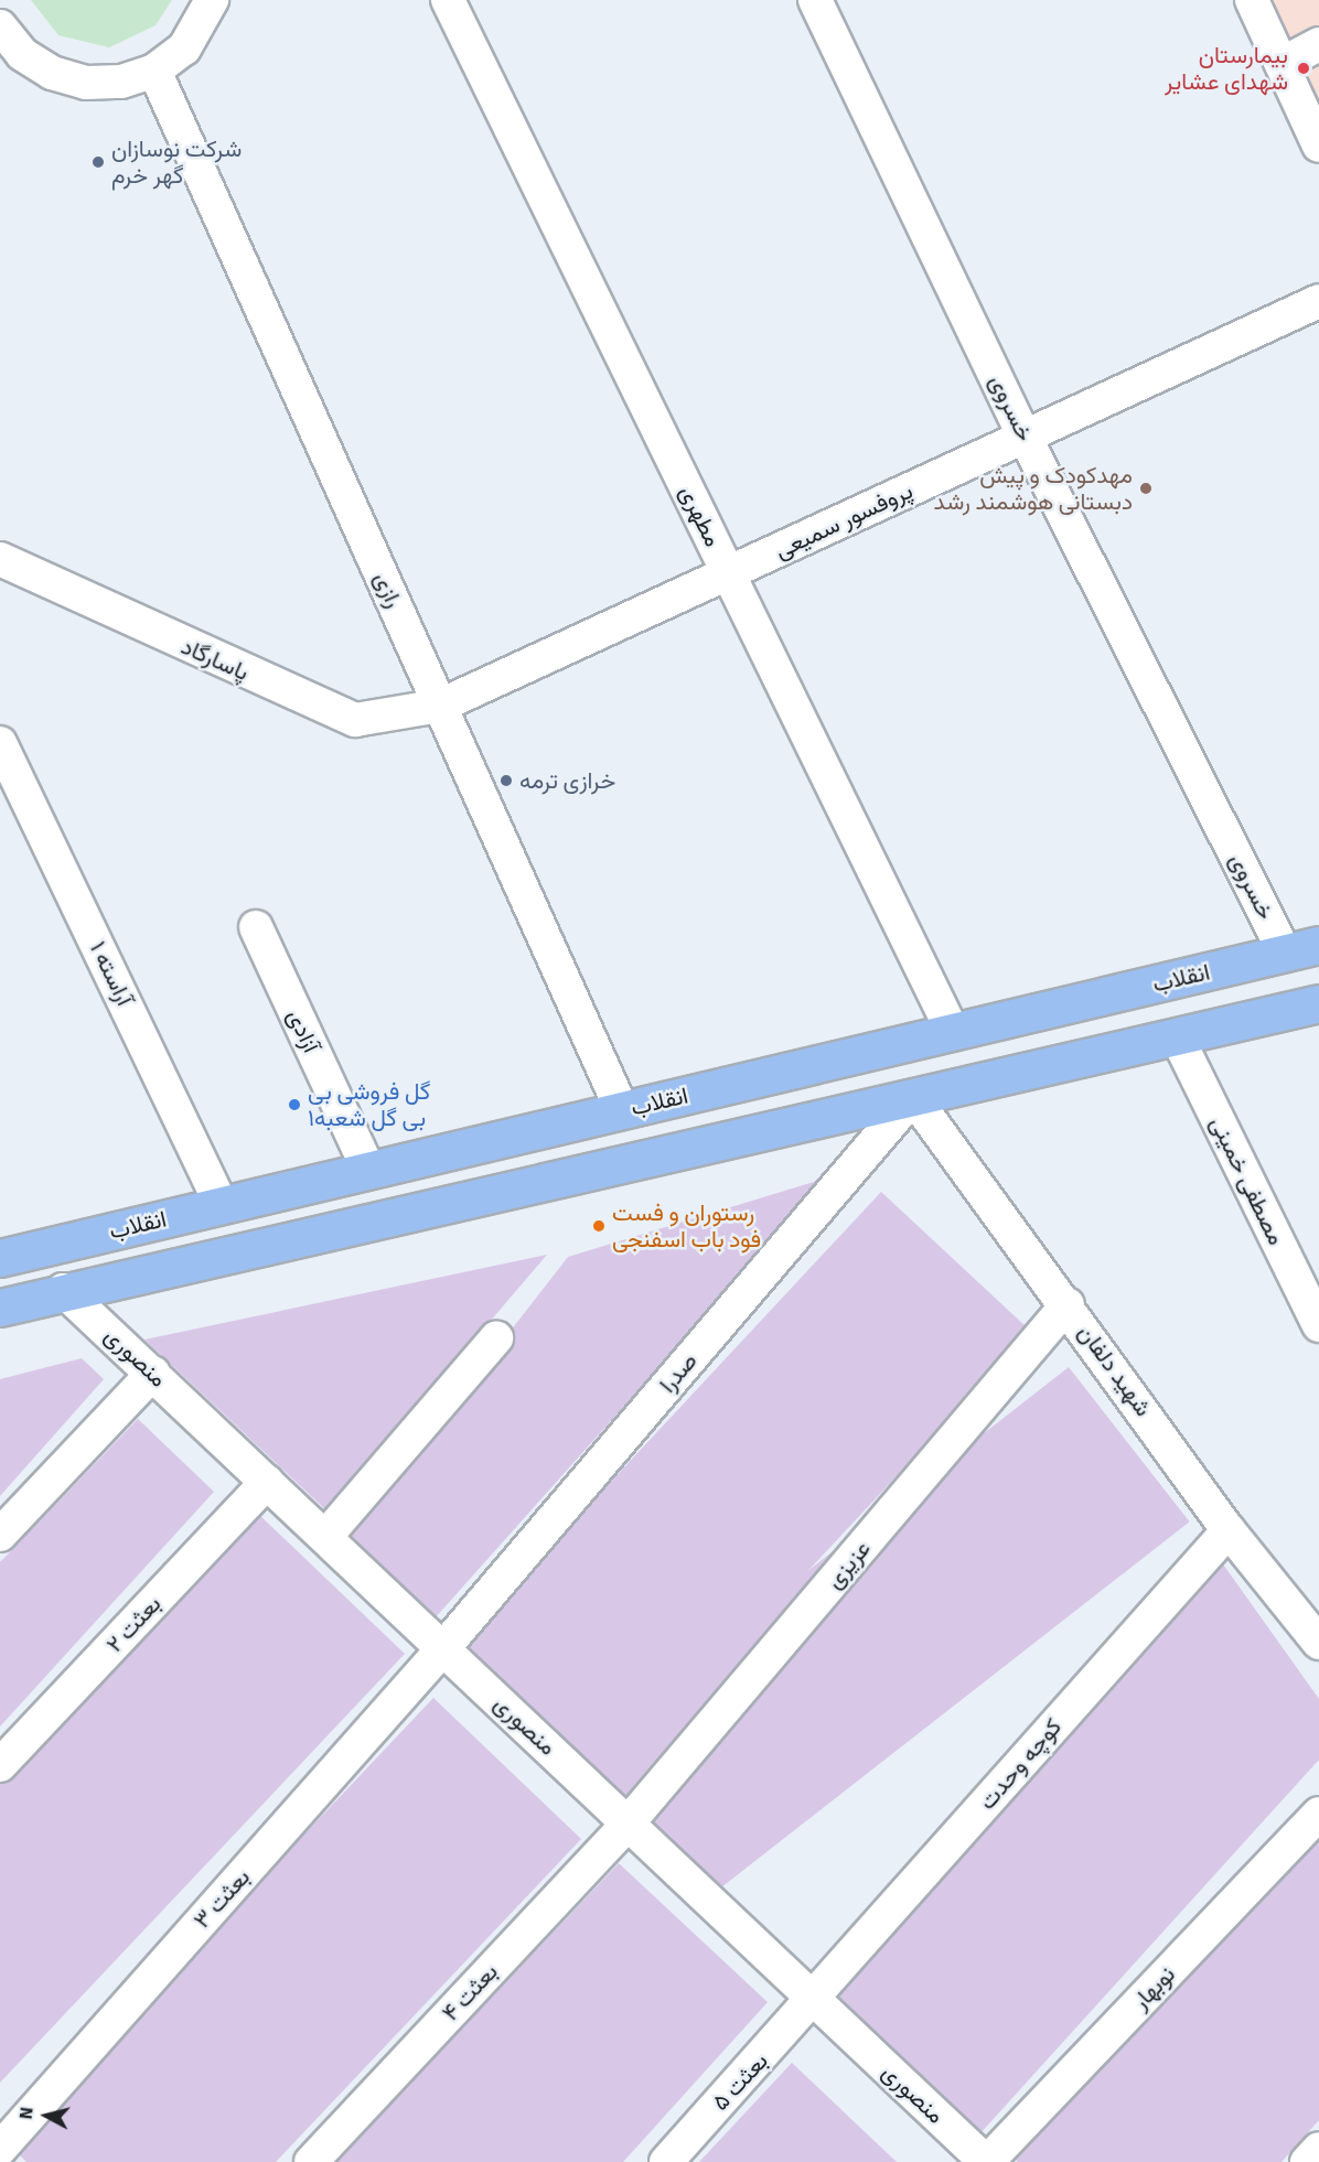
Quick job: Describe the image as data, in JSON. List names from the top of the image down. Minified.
{"streets":{"main road":["انقلاب"],"street":["خسروی","مطهری","پروفسور سمیعی","رازی","پاسارگاد","آراسته ۱","آزادی","مصطفی خمینی","منصوری","شهید دلفان","صدرا","عزیزی","بعثت ۲","کوچه وحدت","بعثت ۳","نوبهار","بعثت ۴","بعثت ۵"]},"crossings":[["خسروی","پروفسور سمیعی"],["خسروی","انقلاب"],["مطهری","پروفسور سمیعی"],["مطهری","انقلاب"],["پروفسور سمیعی","رازی"],["پروفسور سمیعی","پاسارگاد"],["رازی","پاسارگاد"],["رازی","انقلاب"],["آراسته ۱","انقلاب"],["انقلاب","آزادی"],["انقلاب","مصطفی خمینی"],["انقلاب","منصوری"],["انقلاب","شهید دلفان"],["انقلاب","صدرا"],["منصوری","صدرا"],["منصوری","عزیزی"],["منصوری","بعثت ۲"],["منصوری","کوچه وحدت"],["منصوری","بعثت ۳"],["منصوری","نوبهار"],["منصوری","بعثت ۴"],["منصوری","بعثت ۵"],["شهید دلفان","صدرا"],["شهید دلفان","عزیزی"],["شهید دلفان","کوچه وحدت"],["صدرا","بعثت ۳"],["عزیزی","بعثت ۴"],["کوچه وحدت","بعثت ۵"]],"places":["بیمارستان شهدای عشایر","شرکت نوسازان گهر خرم","مهدکودک و پیش دبستانی هوشمند رشد","خرازی ترمه","گل فروشی بی بی گل شعبه۱","رستوران و فست فود باب اسفنجی"],"north":"left"}
